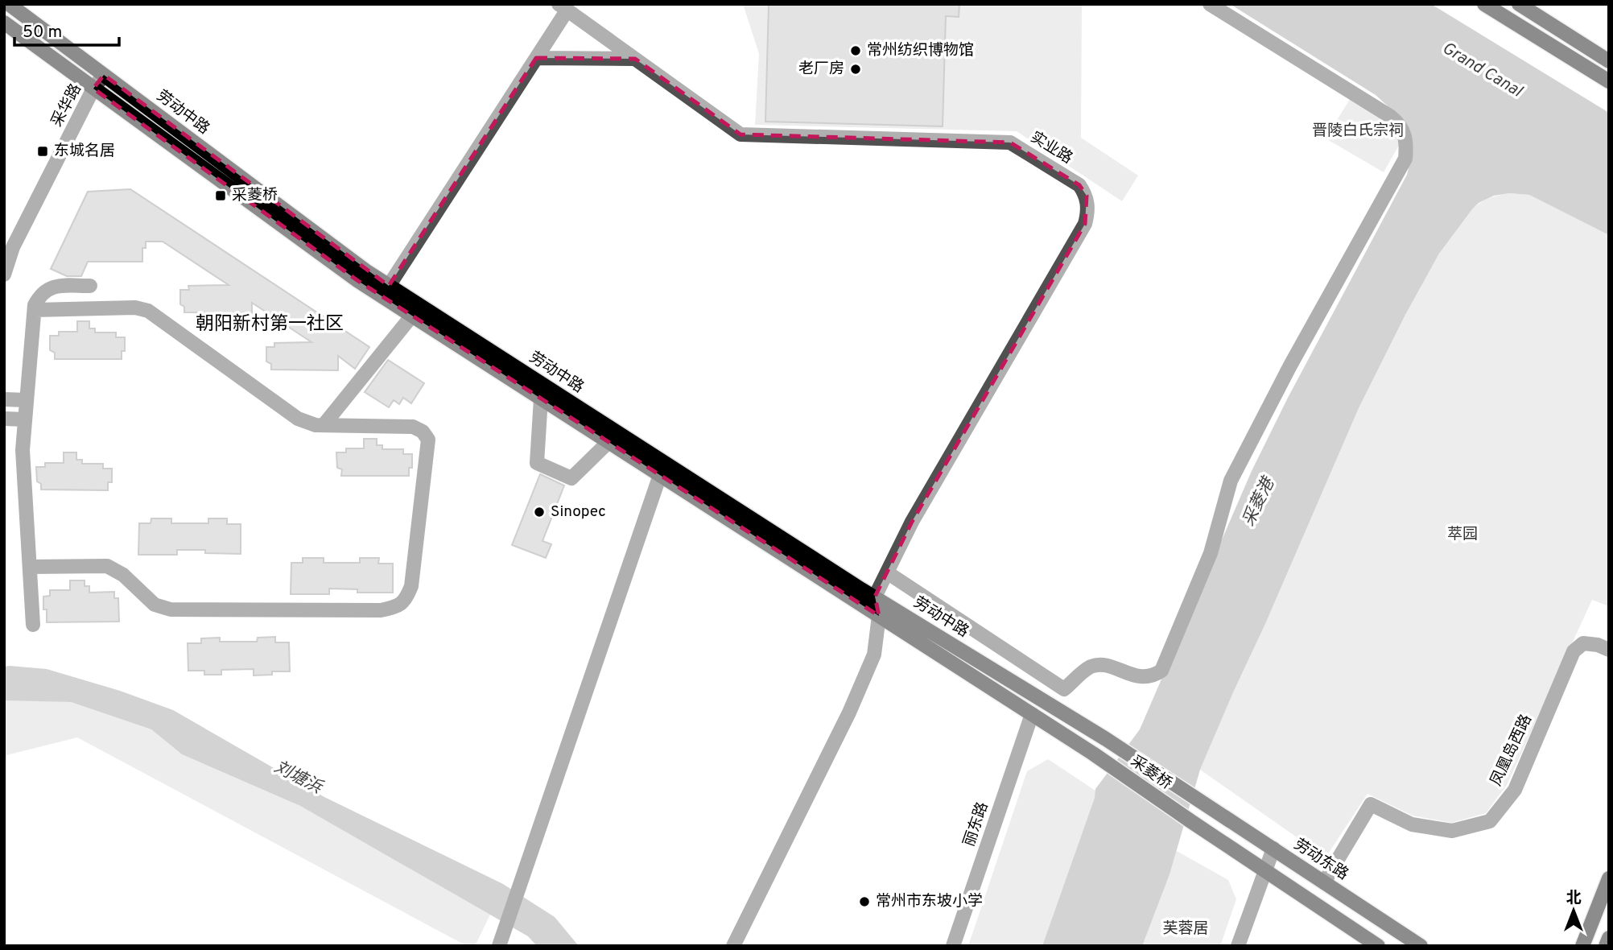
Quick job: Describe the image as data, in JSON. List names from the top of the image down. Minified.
{"streets":{"main road":["劳动中路","采菱桥","劳动东路"],"street":["采华路","实业路","凤凰岛西路","丽东路"]},"crossings":[["采华路","劳动中路"],["劳动中路","实业路"],["劳动中路","采菱桥"],["劳动中路","丽东路"],["凤凰岛西路","劳动东路"],["采菱桥","劳动东路"]],"districts":["朝阳新村第一社区"],"water":["Grand Canal","采菱港","刘塘浜"],"parks":["晋陵白氏宗祠","萃园","芙蓉居"],"places":{"other":["常州纺织博物馆","老厂房","Sinopec","常州市东坡小学"],"transit":["东城名居","采菱桥"]},"scale_bar":"50 m","north":"top"}
